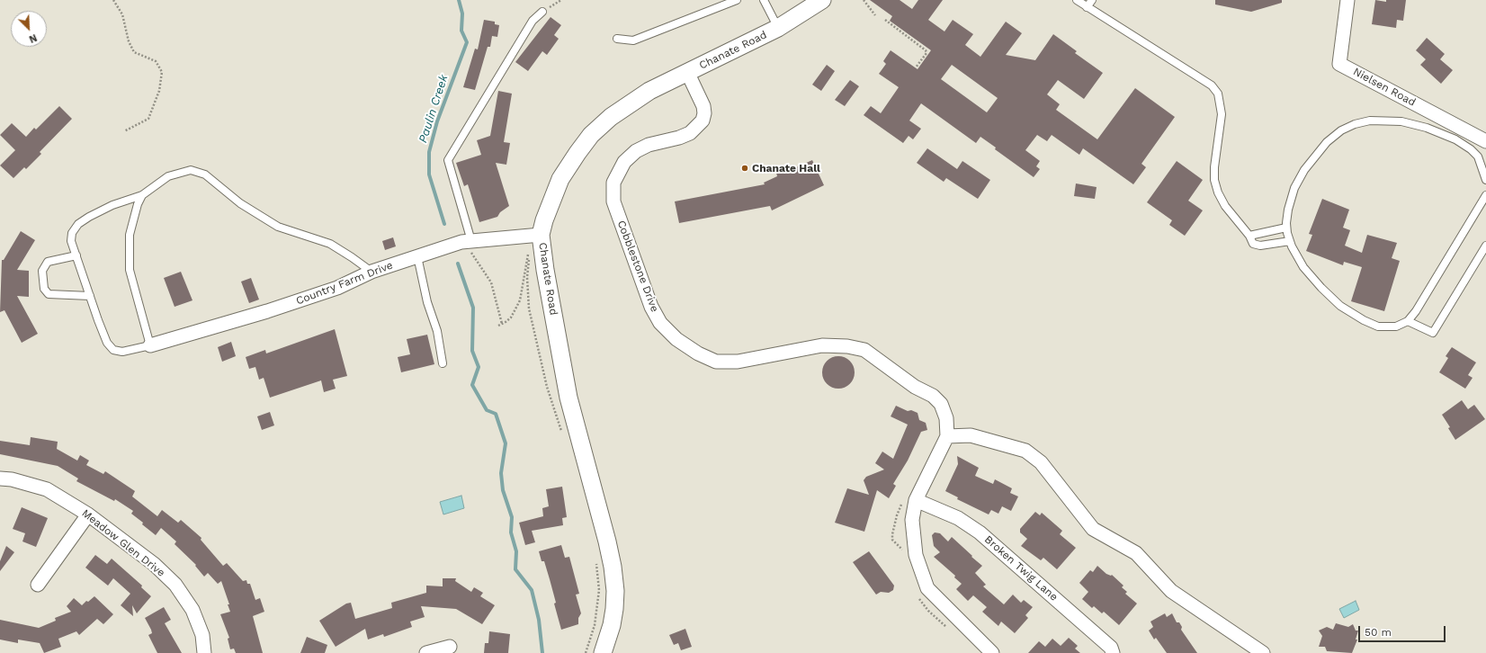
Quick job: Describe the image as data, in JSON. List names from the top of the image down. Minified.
{"streets":{"street":["Chanate Road","Nielsen Road","Cobblestone Drive","Country Farm Drive","Meadow Glen Drive","Broken Twig Lane"]},"crossings":[["Chanate Road","Cobblestone Drive"],["Chanate Road","Country Farm Drive"],["Cobblestone Drive","Broken Twig Lane"]],"water":["Paulin Creek"],"places":["Chanate Hall"],"scale_bar":"50 m","north":"bottom right"}
